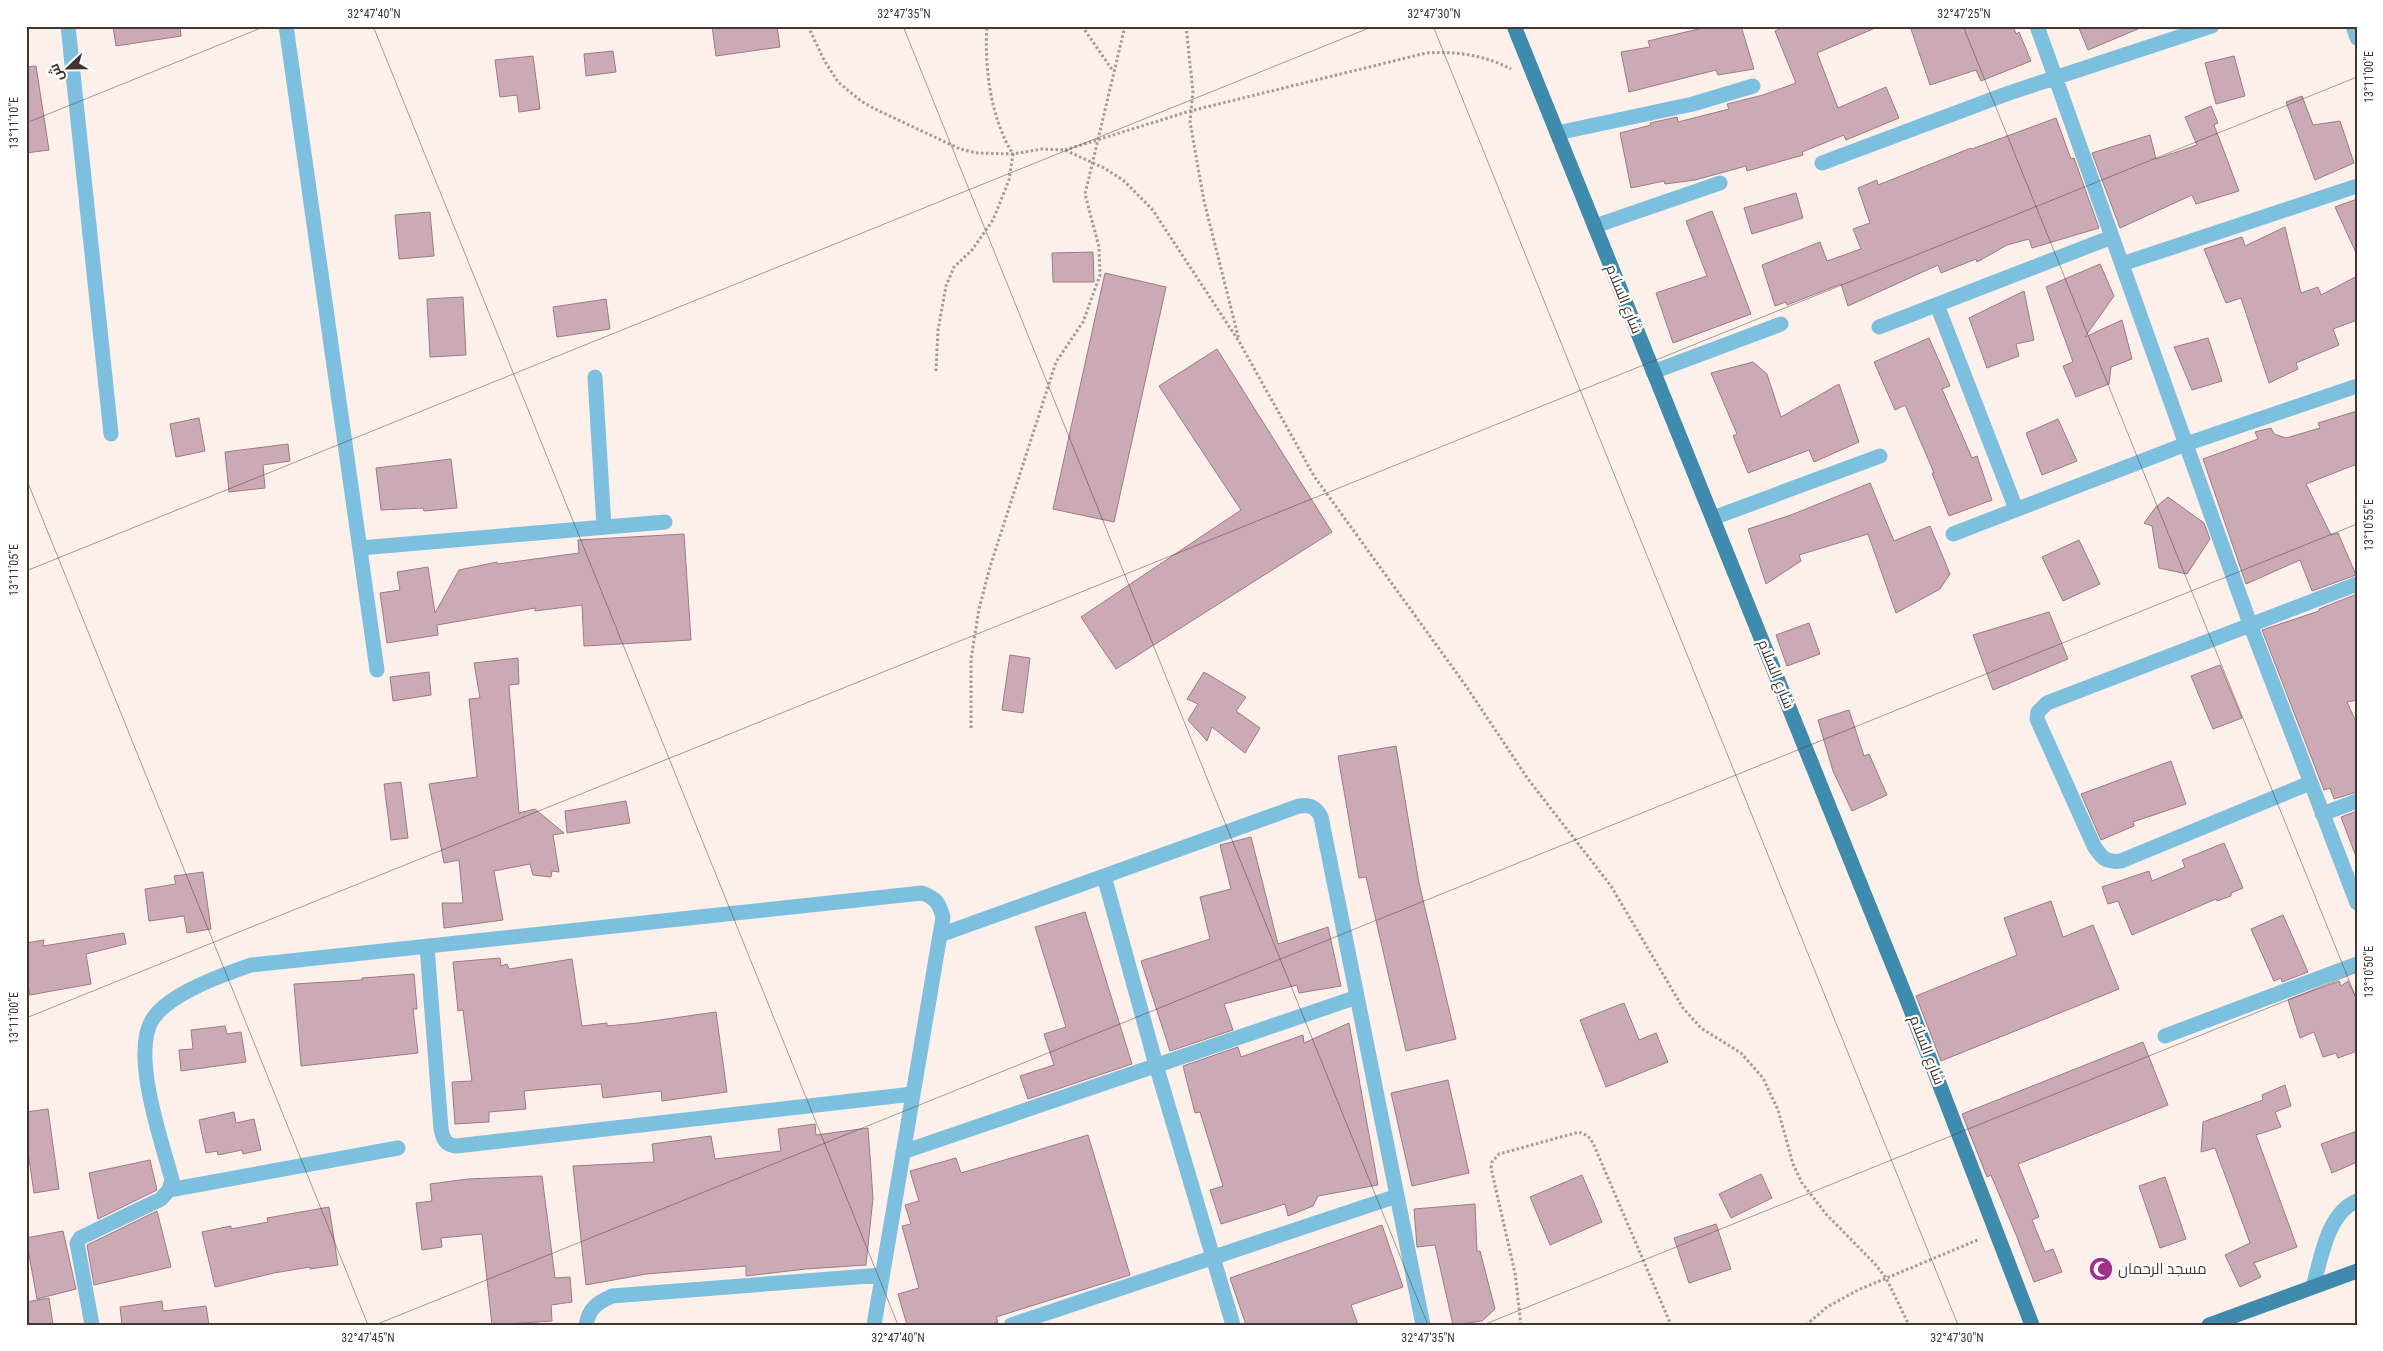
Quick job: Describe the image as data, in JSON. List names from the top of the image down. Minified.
{"streets":{"main road":["شارع السلام"]},"places":{"mosque":["مسجد الرحمان"]},"north":"left","coordinates":["32°47'40\"N","32°47'35\"N","32°47'30\"N","32°47'25\"N","13°11'00\"E","13°11'10\"E","13°10'55\"E","13°11'05\"E","13°10'50\"E","32°47'45\"N"]}
